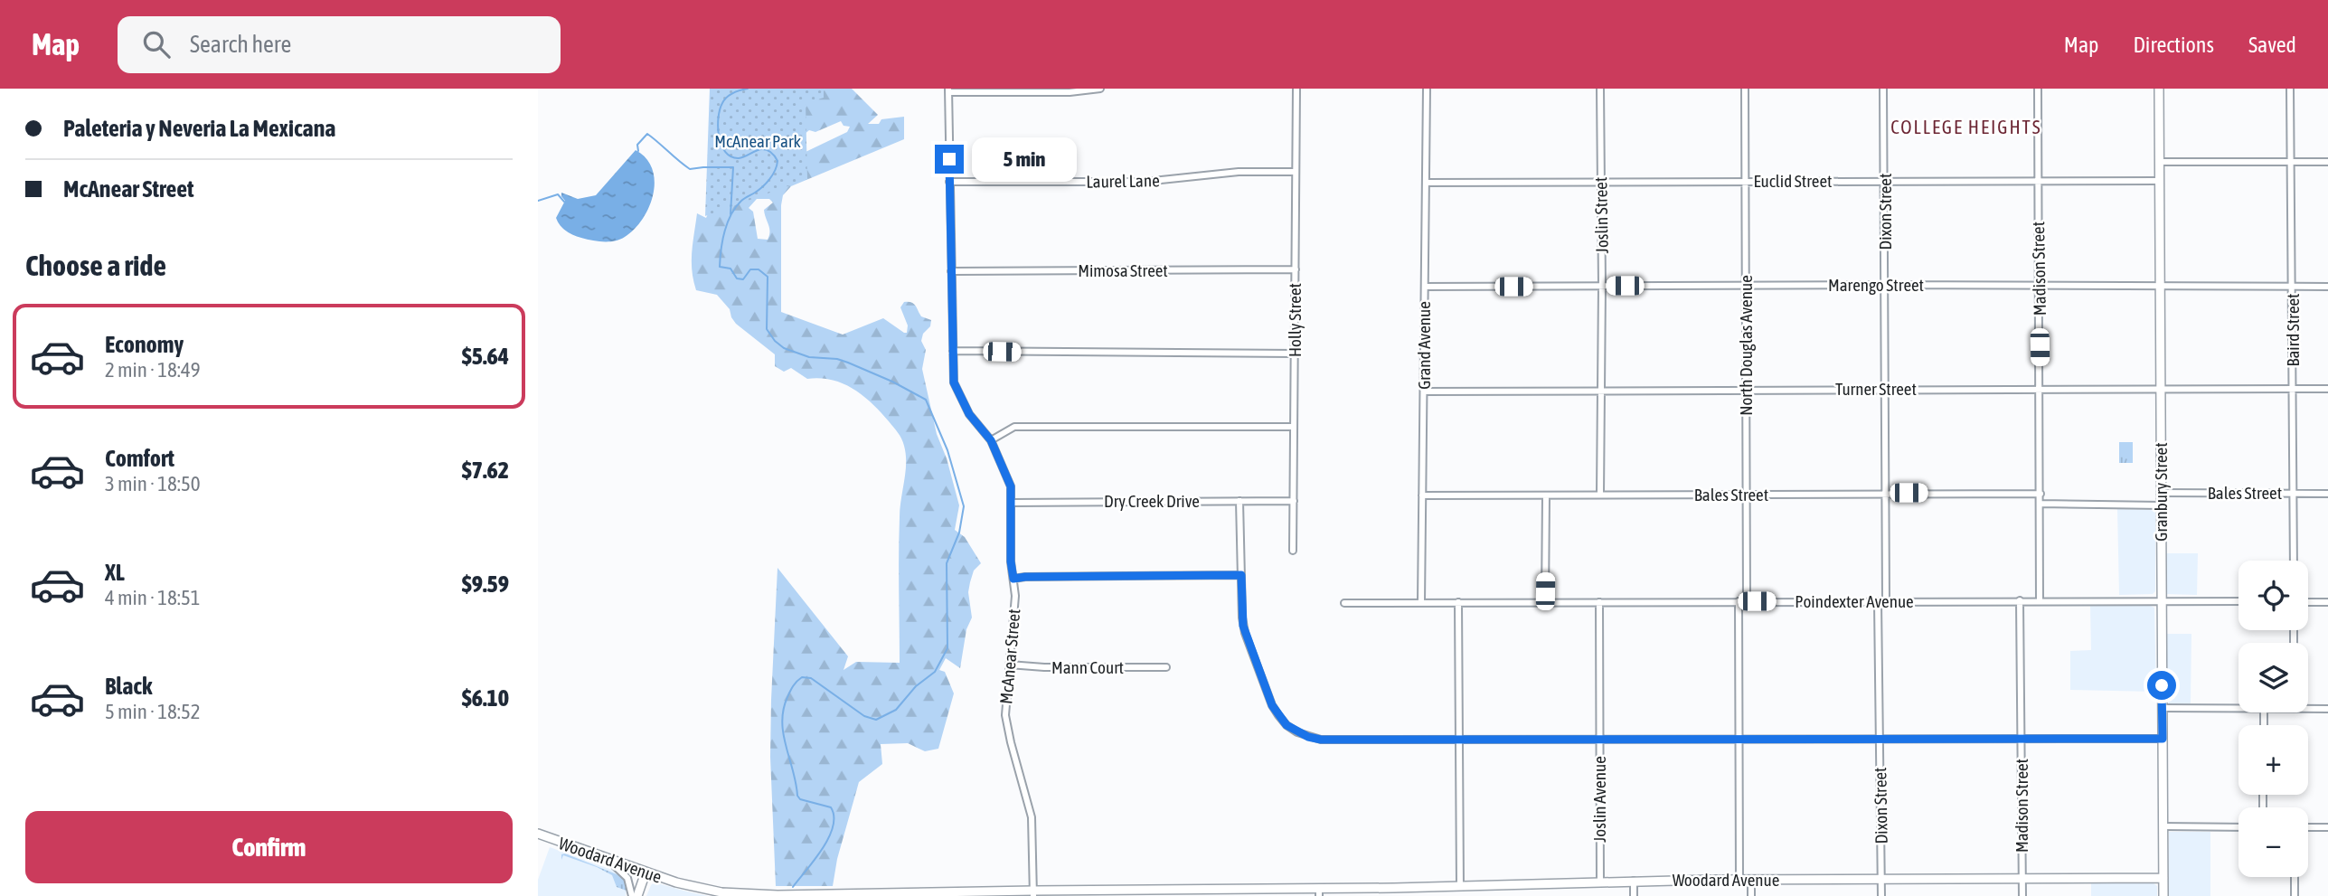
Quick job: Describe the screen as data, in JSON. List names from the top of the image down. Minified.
{"streets":{"street":["Laurel Lane","Euclid Street","Dixon Street","Joslin Street","Madison Street","Mimosa Street","Marengo Street","Holly Street","Baird Street","Grand Avenue","North Douglas Avenue","Turner Street","Granbury Street","Bales Street","Dry Creek Drive","Poindexter Avenue","McAnear Street","Mann Court","Joslin Avenue","Woodard Avenue"]},"crossings":[["Laurel Lane","Holly Street"],["Laurel Lane","McAnear Street"],["Euclid Street","Dixon Street"],["Euclid Street","Joslin Street"],["Euclid Street","Madison Street"],["Euclid Street","Grand Avenue"],["Euclid Street","North Douglas Avenue"],["Euclid Street","Granbury Street"],["Dixon Street","Marengo Street"],["Dixon Street","Turner Street"],["Dixon Street","Bales Street"],["Dixon Street","Poindexter Avenue"],["Dixon Street","Woodard Avenue"],["Joslin Street","Marengo Street"],["Joslin Street","Turner Street"],["Joslin Street","Bales Street"],["Madison Street","Marengo Street"],["Madison Street","Turner Street"],["Madison Street","Bales Street"],["Madison Street","Poindexter Avenue"],["Madison Street","Woodard Avenue"],["Mimosa Street","Holly Street"],["Mimosa Street","McAnear Street"],["Marengo Street","Baird Street"],["Marengo Street","Grand Avenue"],["Marengo Street","North Douglas Avenue"],["Marengo Street","Granbury Street"],["Holly Street","Dry Creek Drive"],["Baird Street","Turner Street"],["Baird Street","Bales Street"],["Grand Avenue","Turner Street"],["Grand Avenue","Bales Street"],["Grand Avenue","Poindexter Avenue"],["North Douglas Avenue","Turner Street"],["North Douglas Avenue","Bales Street"],["North Douglas Avenue","Poindexter Avenue"],["Turner Street","Granbury Street"],["Granbury Street","Bales Street"],["Granbury Street","Poindexter Avenue"],["Granbury Street","Woodard Avenue"],["Dry Creek Drive","McAnear Street"],["Poindexter Avenue","Joslin Avenue"],["McAnear Street","Mann Court"],["McAnear Street","Woodard Avenue"],["Joslin Avenue","Woodard Avenue"]],"districts":["COLLEGE HEIGHTS"],"parks":["McAnear Park"],"page":{"header":"Map","search":"Search here","nav":["Map","Directions","Saved"],"banner":["Paleteria y Neveria La Mexicana","McAnear Street"],"bubble":"5 min","heading":"Choose a ride","list":[{"name":"Economy","note":"2 min · 18:49","value":"$5.64"},{"name":"Comfort","note":"3 min · 18:50","value":"$7.62"},{"name":"XL","note":"4 min · 18:51","value":"$9.59"},{"name":"Black","note":"5 min · 18:52","value":"$6.10"}],"map_buttons":["+","−"],"buttons":"Confirm"}}
